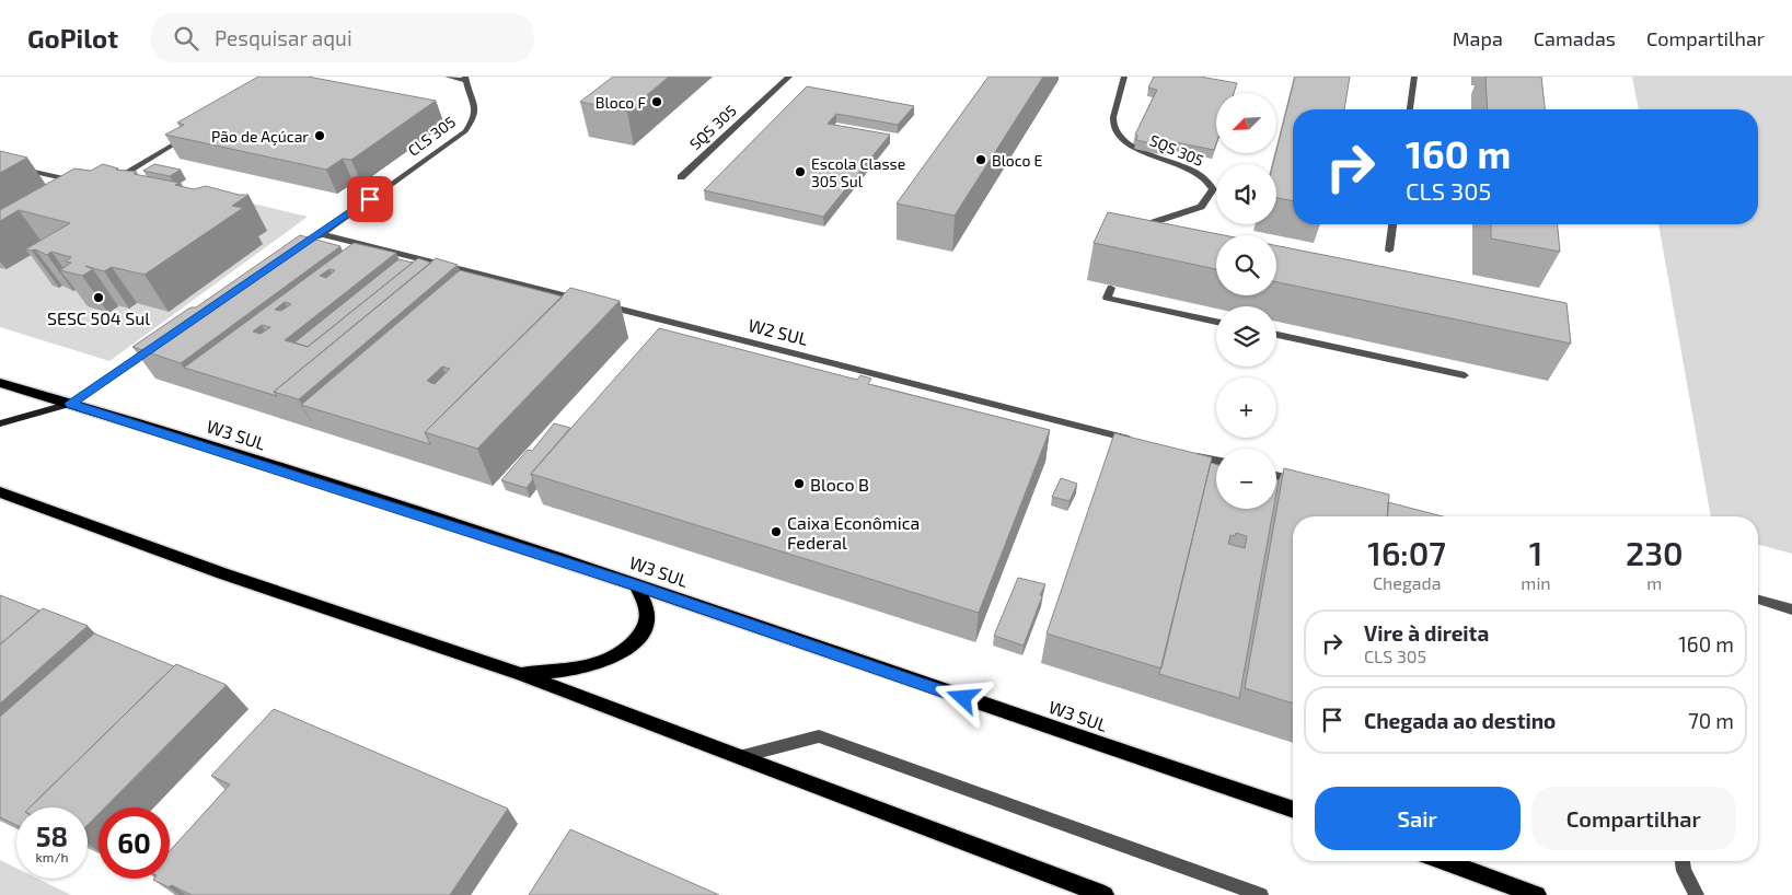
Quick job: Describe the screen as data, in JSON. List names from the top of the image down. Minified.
{"streets":{"main road":["W3 SUL"],"street":["SQS 305","CLS 305","W2 SUL"]},"places":["Bloco F","Pão de Açúcar","Bloco E","Escola Classe 305 Sul","SESC 504 Sul","Bloco B","Caixa Econômica Federal"],"north":"bottom left","page":{"header":"GoPilot","search":"Pesquisar aqui","nav":["Mapa","Camadas","Compartilhar"],"map_buttons":["+","−"],"turn":["160 m","CLS 305"],"eta":["16:07","Chegada","1","min","230","m"],"list":[{"name":"Vire à direita","note":"CLS 305","value":"160 m"},{"name":"Chegada ao destino","value":"70 m"}],"buttons":["Sair","Compartilhar"],"speed":"58 km/h","limit":"60"}}
